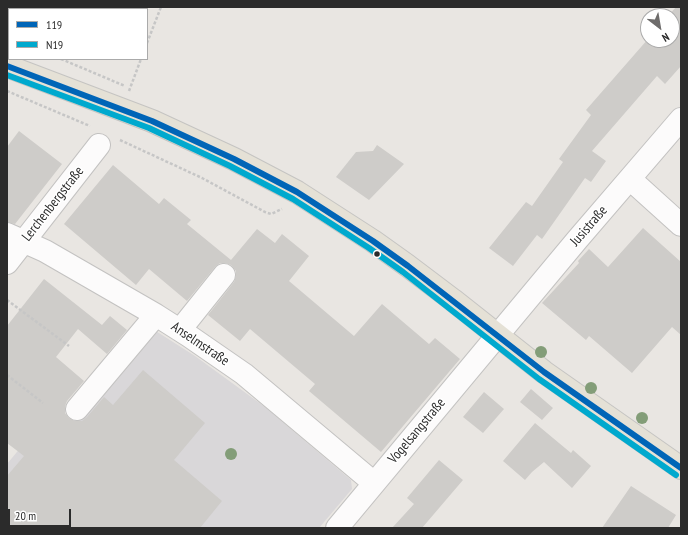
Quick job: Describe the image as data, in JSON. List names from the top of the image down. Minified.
{"streets":{"street":["Lerchenbergstraße","Jusistraße","Anselmstraße","Vogelsangstraße"]},"crossings":[["Lerchenbergstraße","Anselmstraße"],["Jusistraße","Vogelsangstraße"],["Anselmstraße","Vogelsangstraße"]],"lines":["transit line 119","transit line N19"],"legend":["119","N19"],"scale_bar":"20 m","north":"bottom right"}
